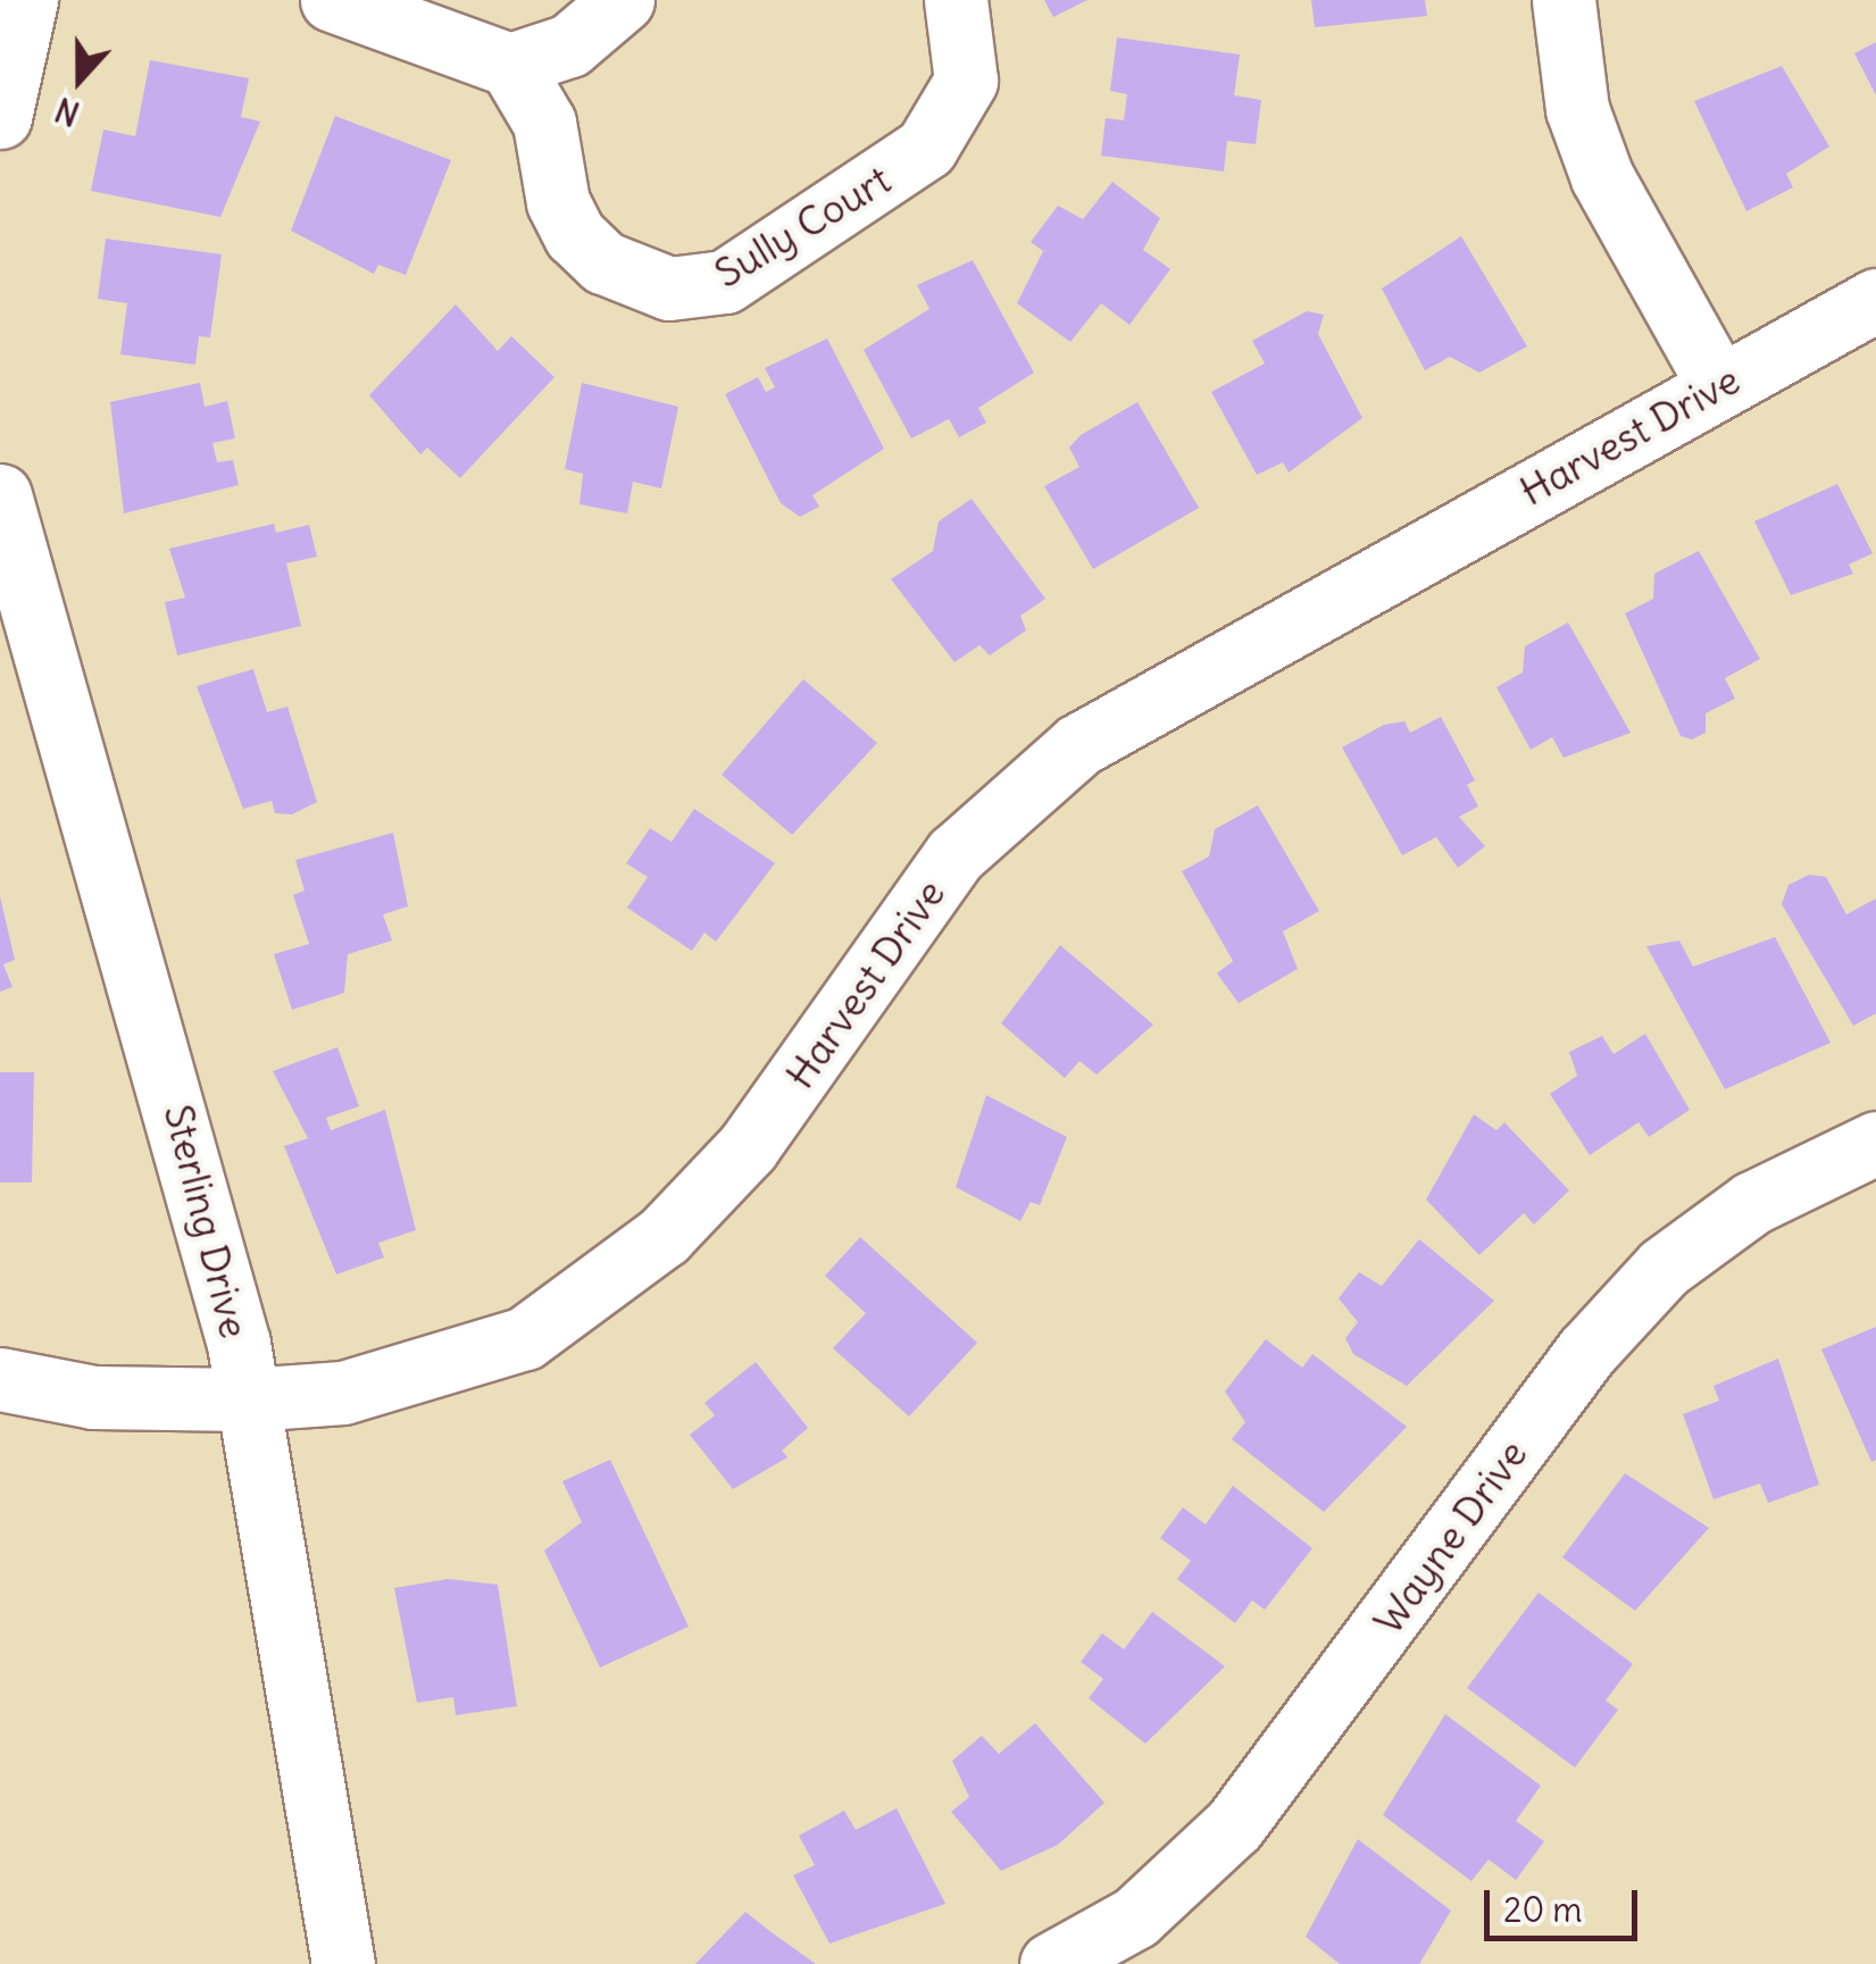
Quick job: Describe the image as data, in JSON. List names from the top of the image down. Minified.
{"streets":{"street":["Sully Court","Harvest Drive","Sterling Drive","Wayne Drive"]},"crossings":[["Harvest Drive","Sterling Drive"]],"scale_bar":"20 m","north":"bottom"}
